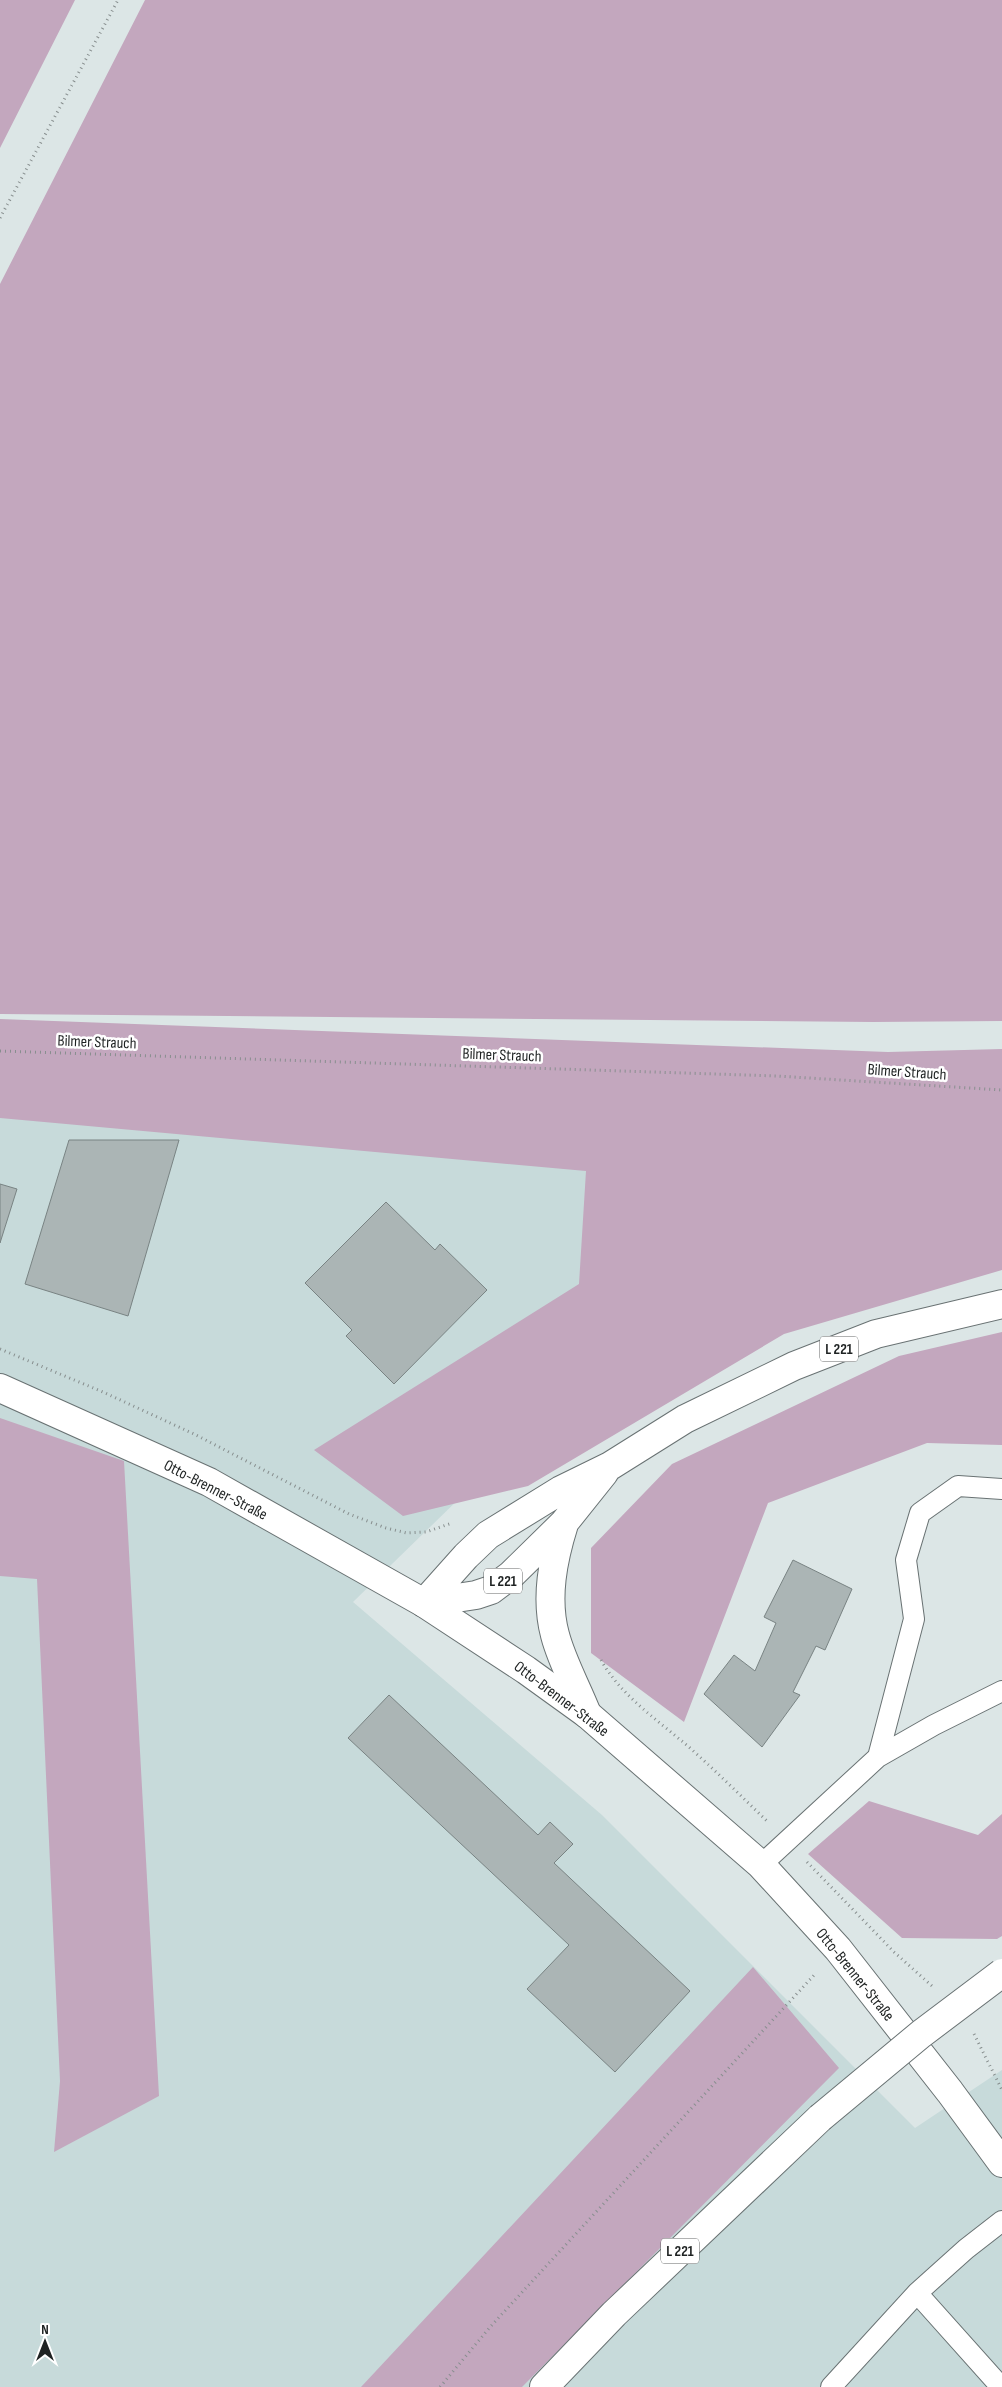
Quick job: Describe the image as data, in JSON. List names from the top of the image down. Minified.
{"streets":{"main road":["L 221","Otto-Brenner-Straße"],"path":["Bilmer Strauch"]},"crossings":[["L 221","Otto-Brenner-Straße"]],"north":"top"}
